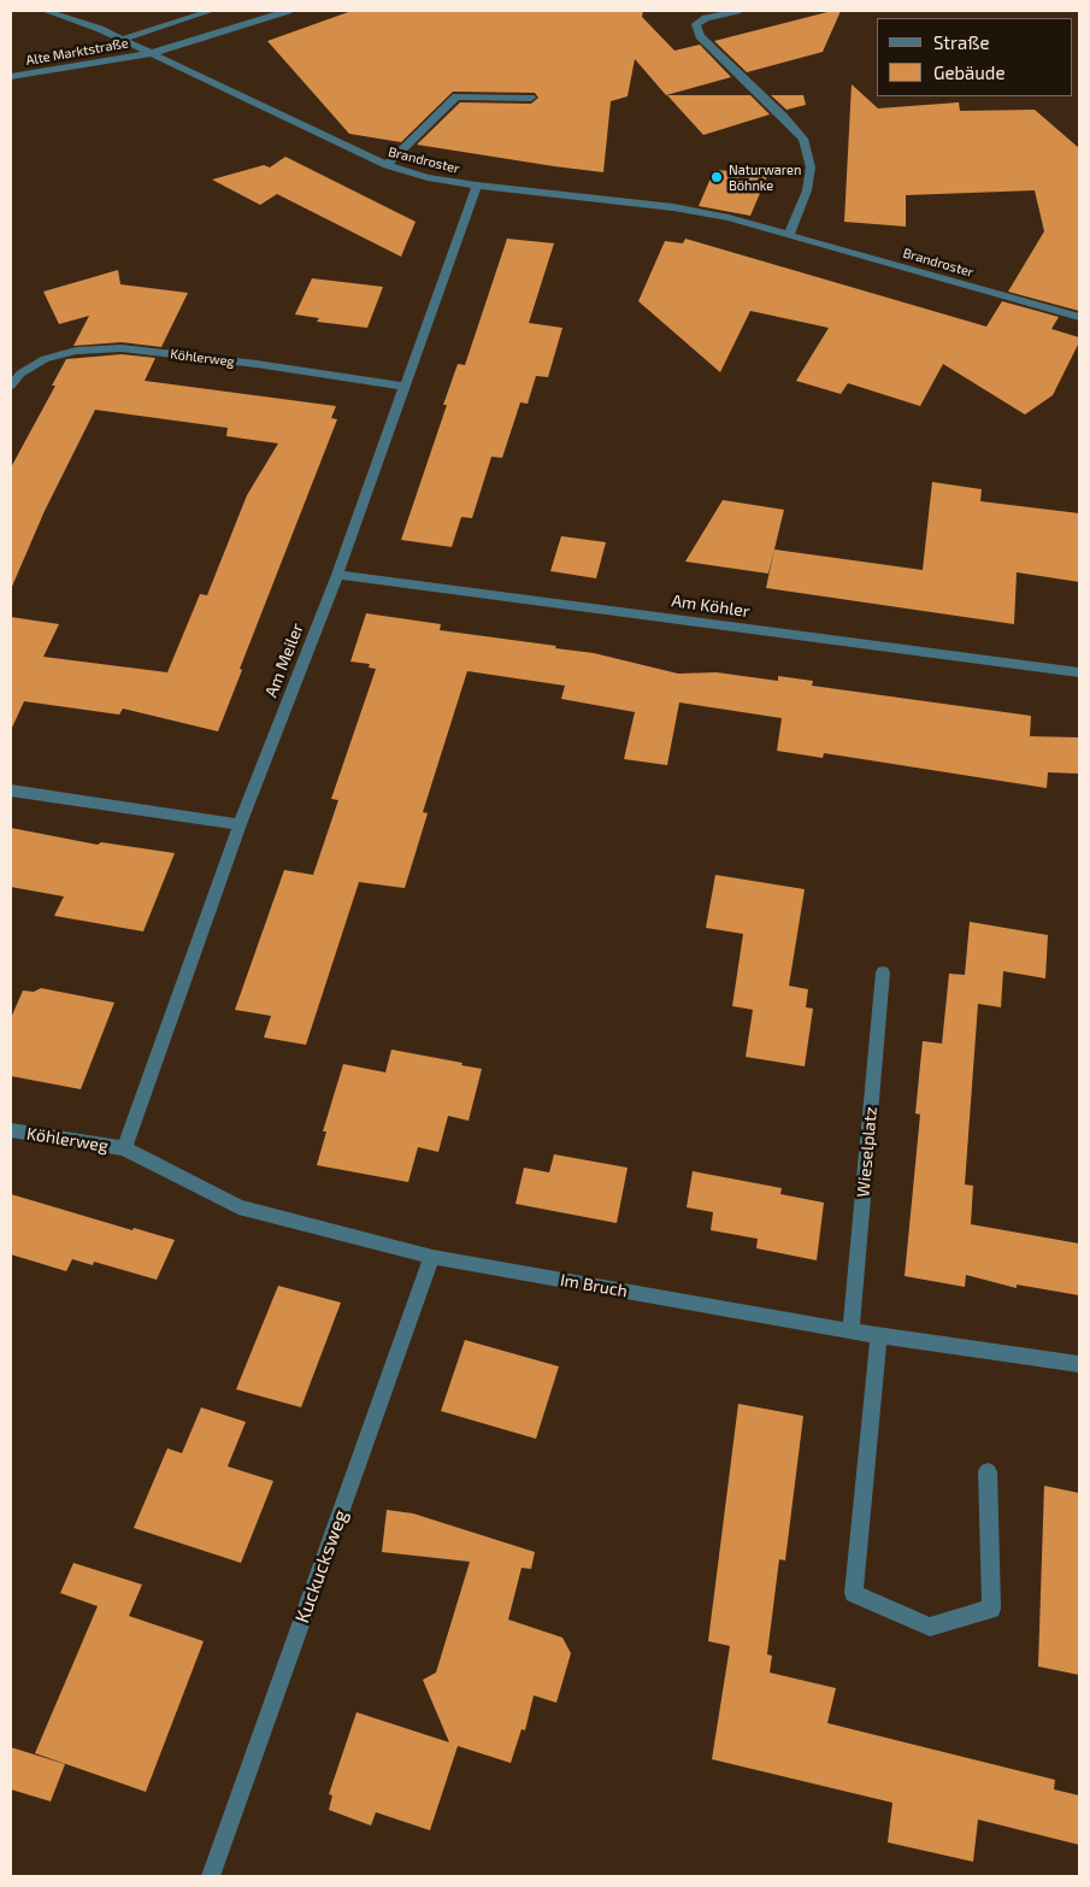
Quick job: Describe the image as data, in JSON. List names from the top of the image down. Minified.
{"streets":{"street":["Alte Marktstraße","Brandroster","Köhlerweg","Am Köhler","Am Meiler","Wieselplatz","Im Bruch","Kuckucksweg"]},"crossings":[["Alte Marktstraße","Brandroster"],["Brandroster","Am Meiler"],["Köhlerweg","Am Meiler"],["Köhlerweg","Im Bruch"],["Am Köhler","Am Meiler"],["Am Meiler","Im Bruch"],["Wieselplatz","Im Bruch"],["Im Bruch","Kuckucksweg"]],"places":["Naturwaren Böhnke"],"legend":["Straße","Gebäude"]}
